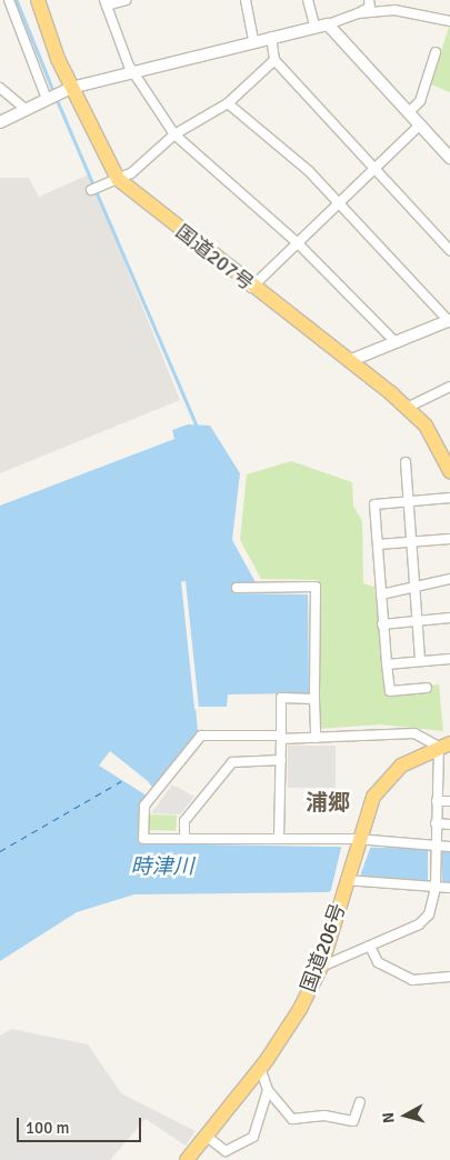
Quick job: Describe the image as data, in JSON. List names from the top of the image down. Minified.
{"streets":{"highway":["国道207号","国道206号"]},"districts":["浦郷"],"water":["時津川"],"scale_bar":"100 m","north":"left"}
